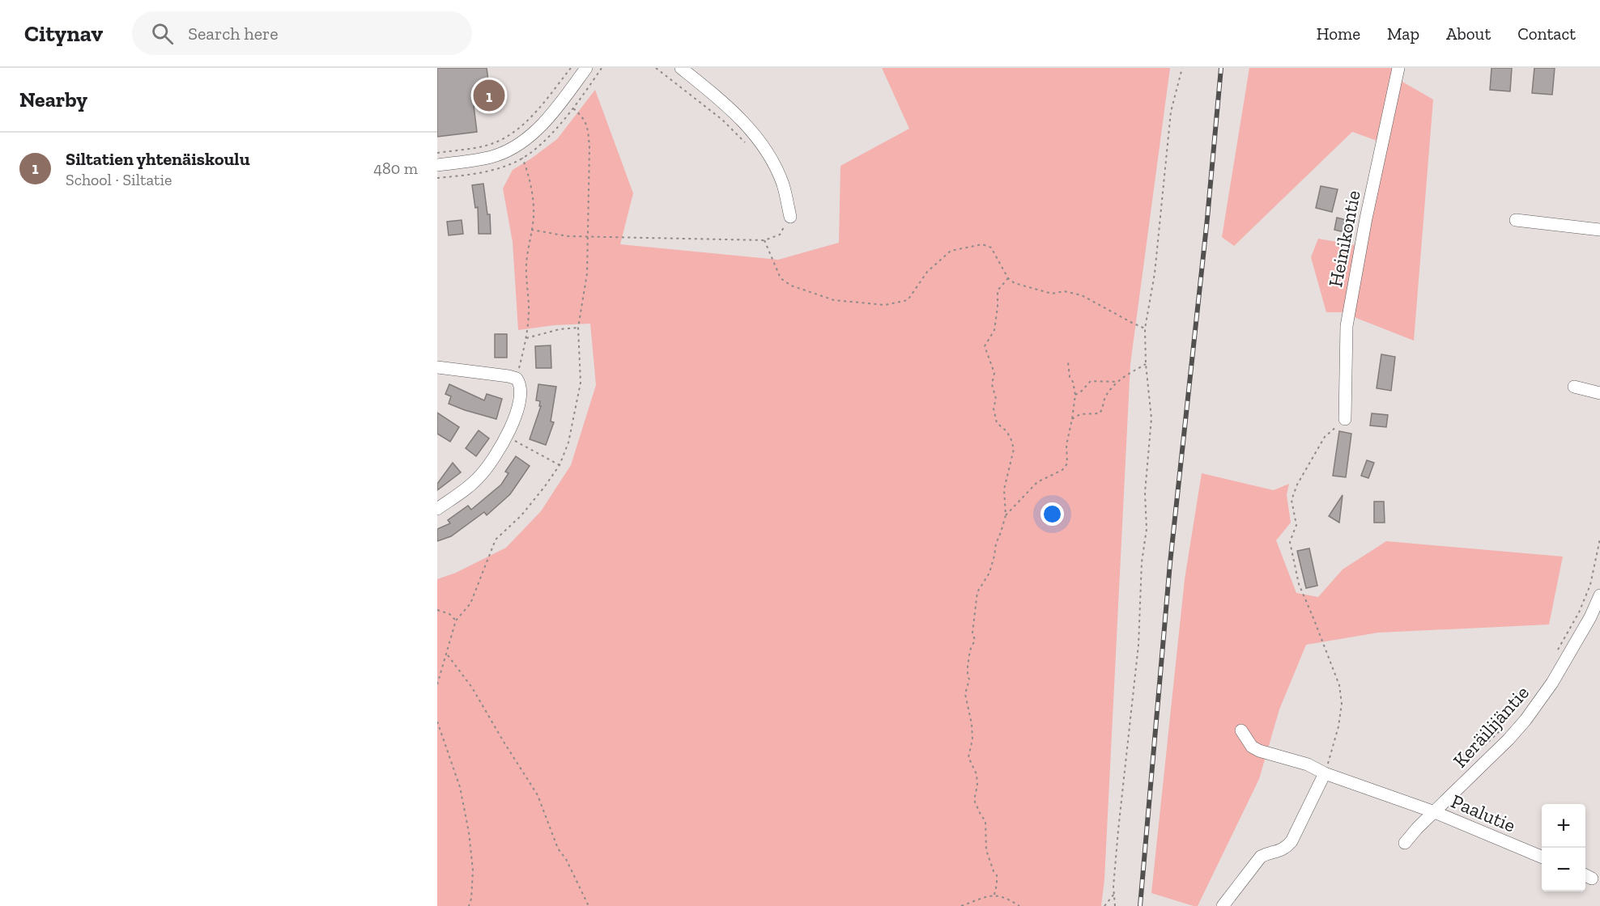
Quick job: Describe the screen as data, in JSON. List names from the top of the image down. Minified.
{"streets":{"street":["Heinikontie","Keräilijäntie","Paalutie"]},"crossings":[["Keräilijäntie","Paalutie"]],"page":{"header":"Citynav","search":"Search here","nav":["Home","Map","About","Contact"],"heading":"Nearby","pins":"1","list":[{"mark":"1","name":"Siltatien yhtenäiskoulu","note":"School · Siltatie","value":"480 m"}],"map_buttons":["+","−"]}}
